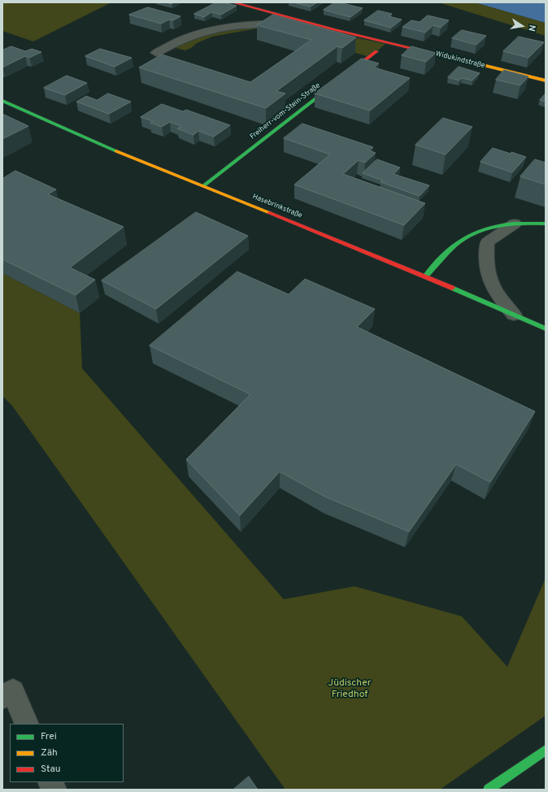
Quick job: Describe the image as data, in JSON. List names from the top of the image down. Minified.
{"streets":{"street":["Widukindstraße","Freiherr-vom-Stein-Straße","Hasebrinkstraße"]},"crossings":[["Freiherr-vom-Stein-Straße","Hasebrinkstraße"]],"parks":["Jüdischer Friedhof"],"legend":["Frei","Zäh","Stau"],"north":"right"}
